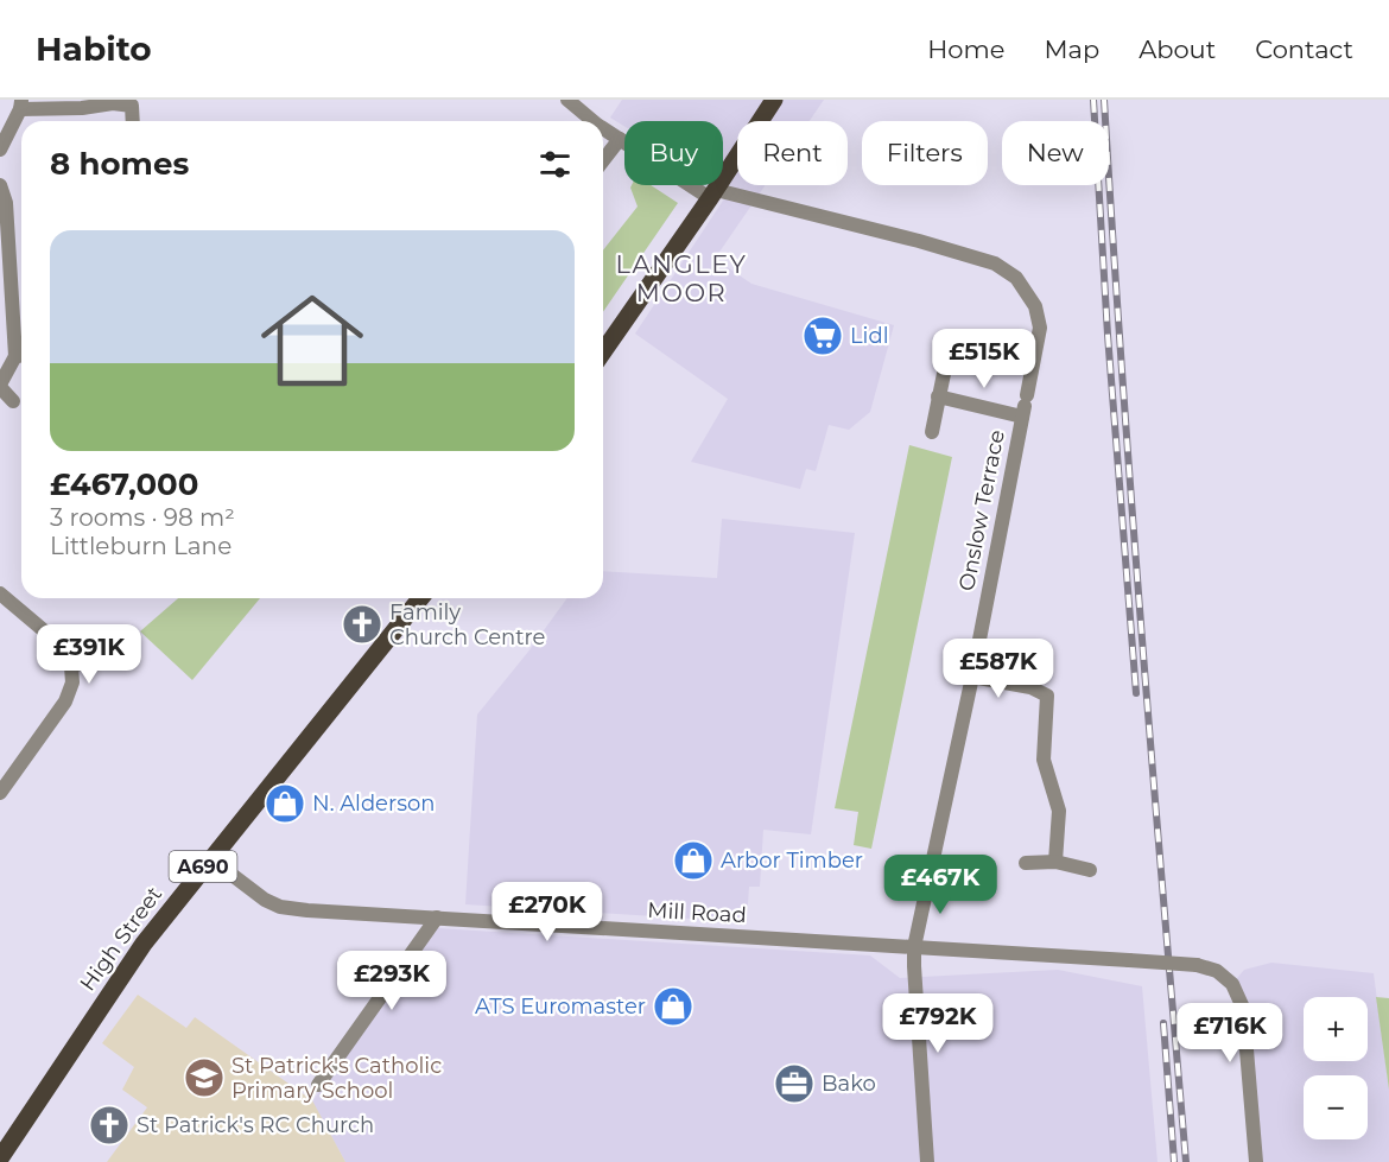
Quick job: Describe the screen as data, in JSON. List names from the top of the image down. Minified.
{"streets":{"main road":["A690","High Street"],"street":["Onslow Terrace","Mill Road"]},"crossings":[["Onslow Terrace","Mill Road"],["Mill Road","High Street"]],"districts":["LANGLEY MOOR"],"places":{"supermarket":["Lidl"],"church":["Family Church Centre","St Patrick's RC Church"],"shop":["N. Alderson","Arbor Timber","ATS Euromaster"],"school or university":["St Patrick's Catholic Primary School"],"office":["Bako"]},"page":{"header":"Habito","nav":["Home","Map","About","Contact"],"chip":["Buy","Rent","Filters","New"],"heading":"8 homes","list":[{"name":"£467,000","note":"3 rooms · 98 m² · Littleburn Lane"}],"price":["£515K","£391K","£587K","£467K","£270K","£293K","£792K","£716K"],"map_buttons":["+","−"]}}
